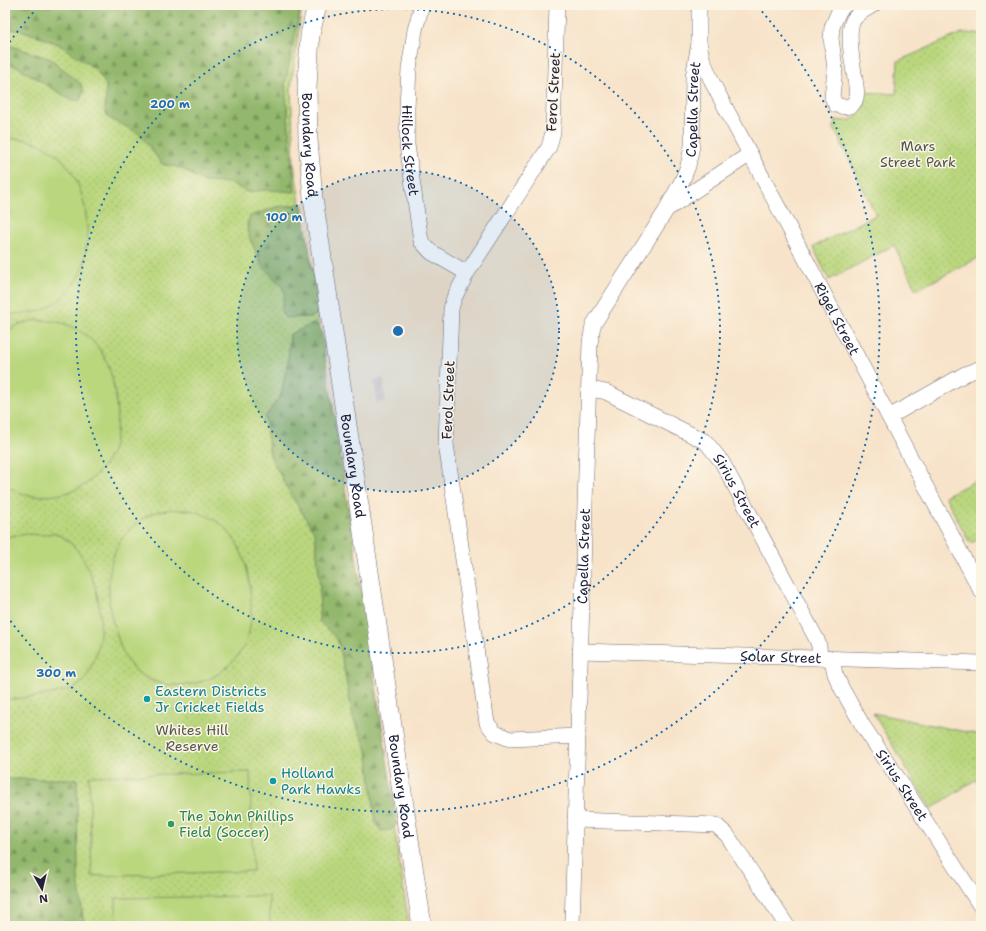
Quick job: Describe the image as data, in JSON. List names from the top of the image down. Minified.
{"streets":{"main road":["Boundary Road"],"street":["Ferol Street","Capella Street","Hillock Street","Rigel Street","Sirius Street","Solar Street"]},"crossings":[["Ferol Street","Capella Street"],["Ferol Street","Hillock Street"],["Capella Street","Rigel Street"],["Capella Street","Sirius Street"],["Capella Street","Solar Street"],["Sirius Street","Solar Street"]],"parks":["Mars Street Park","Whites Hill Reserve"],"places":["Eastern Districts Jr Cricket Fields","Holland Park Hawks","The John Phillips Field (Soccer)"],"north":"bottom","rings":["200 m","100 m","300 m"]}
